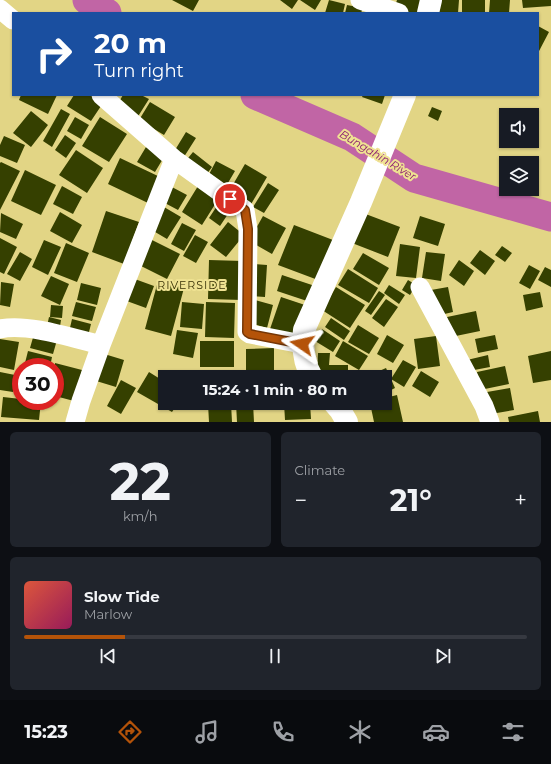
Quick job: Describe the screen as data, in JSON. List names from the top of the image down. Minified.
{"districts":["RIVERSIDE"],"water":["Bungahin River"],"page":{"turn":["20 m","Turn right"],"limit":"30","trip":"15:24 · 1 min · 80 m","tile":[["22","km/h"],"Climate"],"heat":["−","21°","+"],"song":["Slow Tide","Marlow"],"tabs":"15:23"}}
